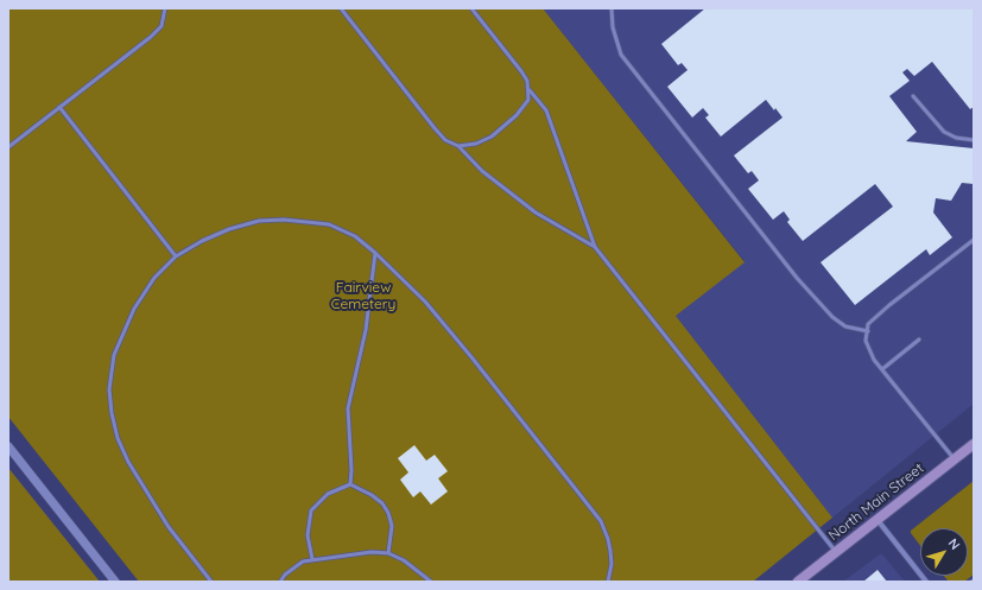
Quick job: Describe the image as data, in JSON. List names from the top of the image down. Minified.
{"streets":{"main road":["North Main Street"]},"parks":["Fairview Cemetery"],"north":"top right"}
